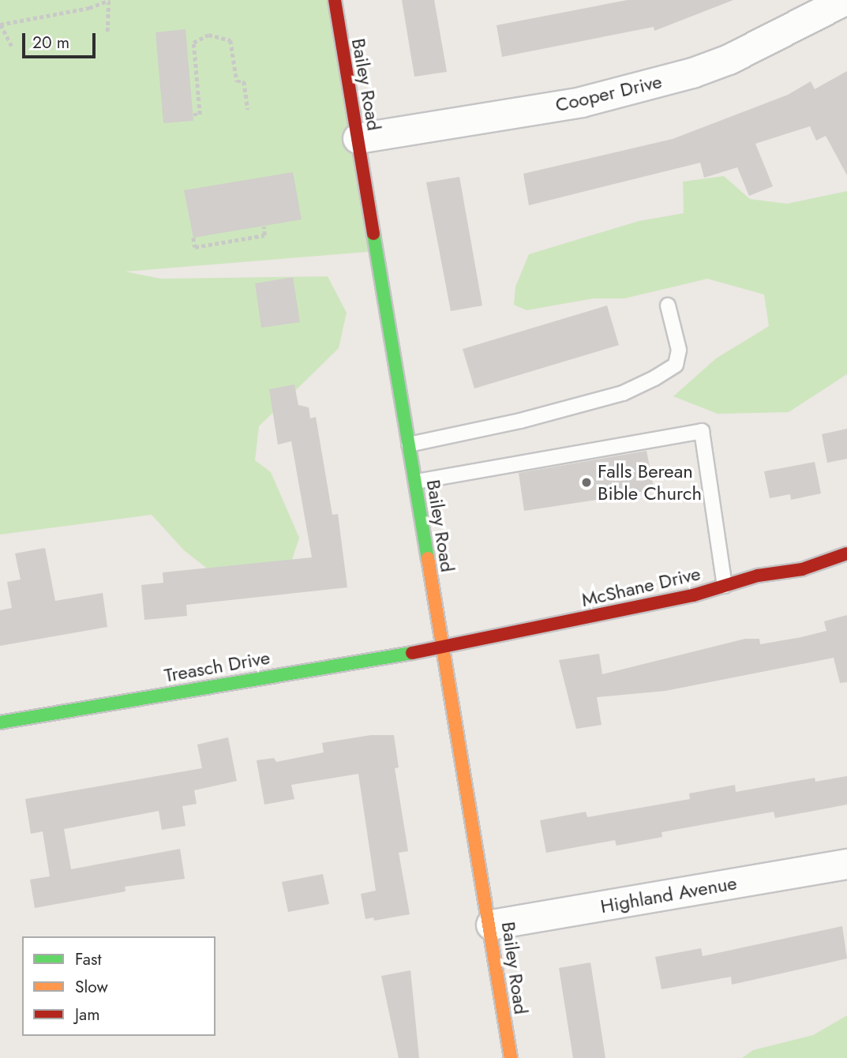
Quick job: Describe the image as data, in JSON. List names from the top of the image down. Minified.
{"streets":{"street":["Bailey Road","Cooper Drive","McShane Drive","Treasch Drive","Highland Avenue"]},"crossings":[["Bailey Road","Cooper Drive"],["Bailey Road","McShane Drive"],["Bailey Road","Treasch Drive"],["Bailey Road","Highland Avenue"],["McShane Drive","Treasch Drive"]],"places":["Falls Berean Bible Church"],"legend":["Fast","Slow","Jam"],"scale_bar":"20 m"}
